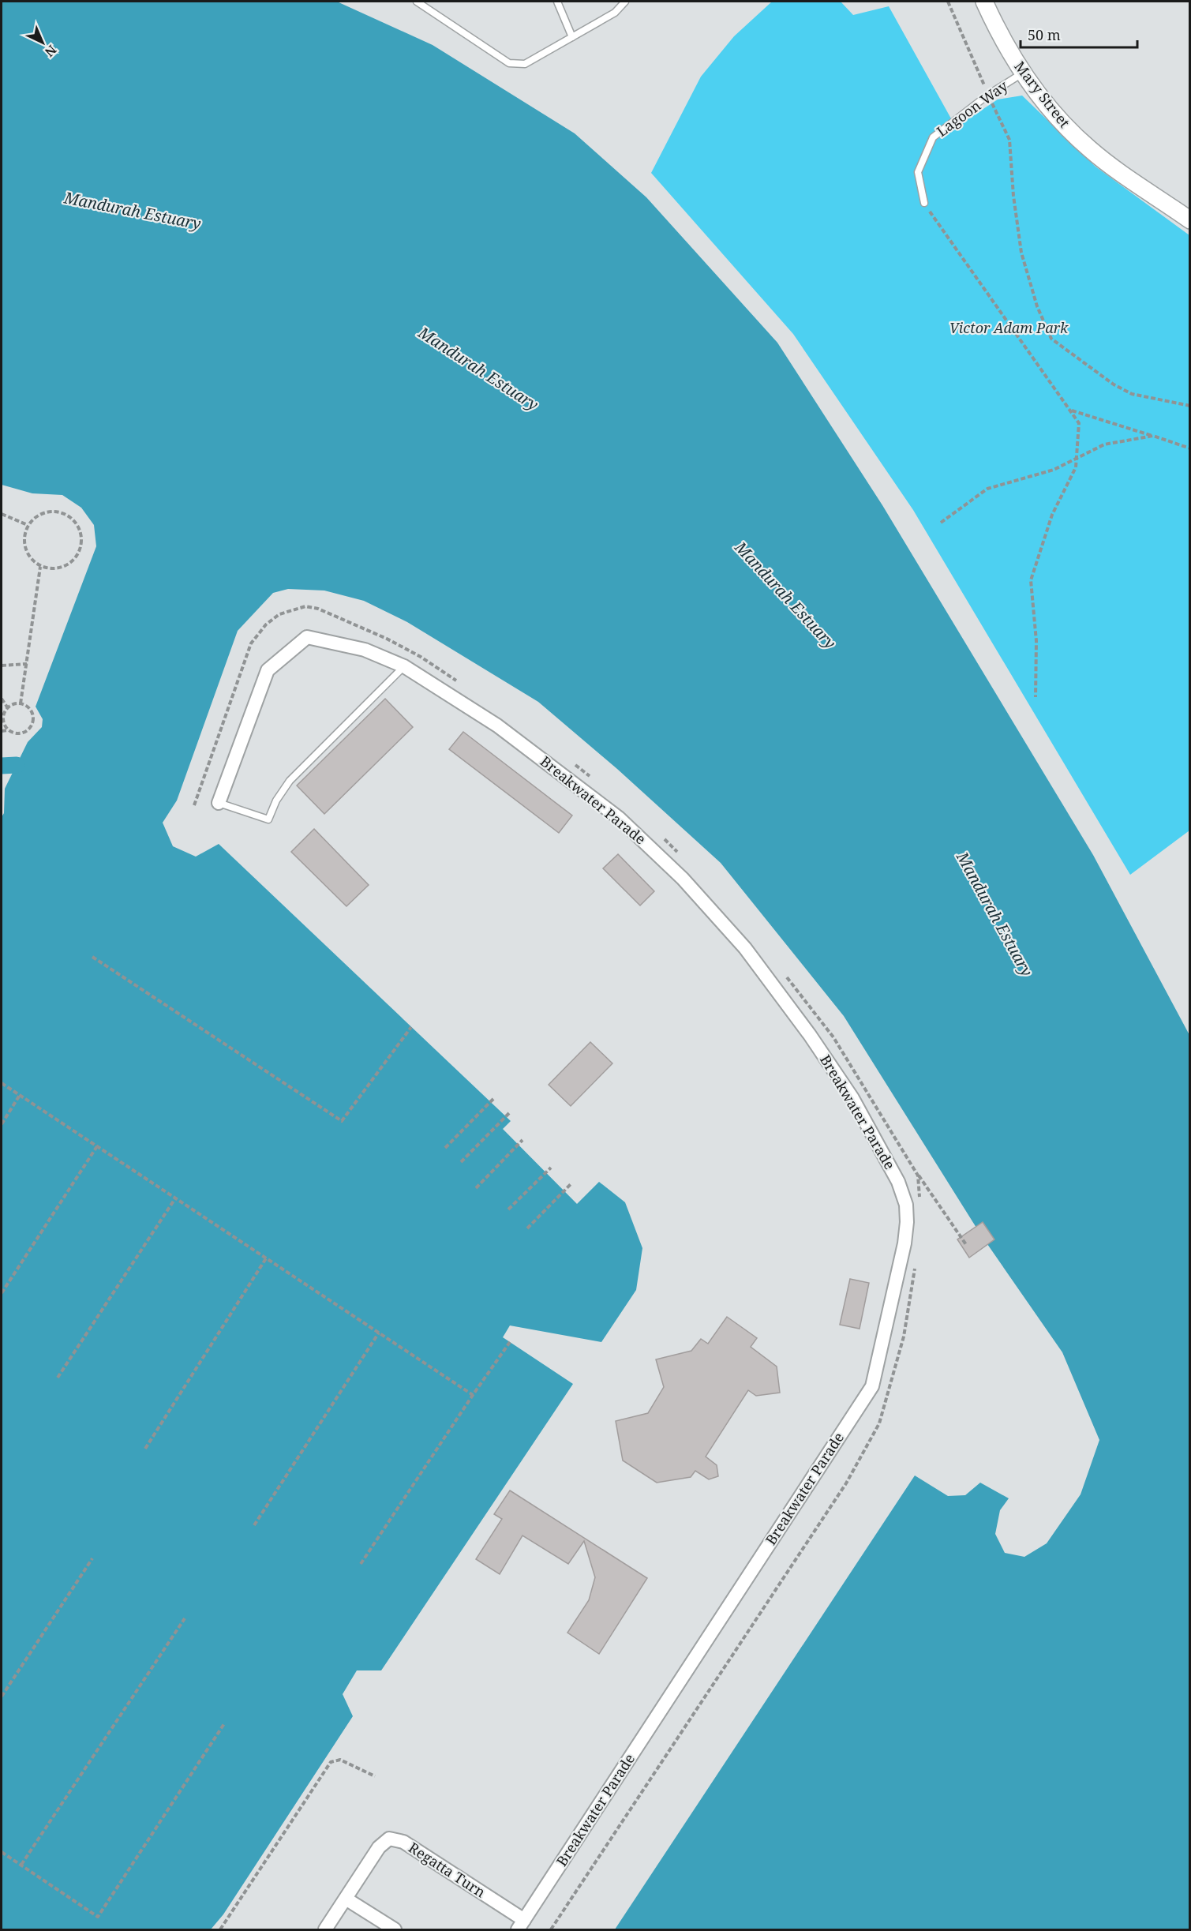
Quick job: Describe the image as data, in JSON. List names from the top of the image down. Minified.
{"streets":{"street":["Mary Street","Breakwater Parade","Regatta Turn"],"lane":["Lagoon Way"]},"crossings":[["Mary Street","Lagoon Way"],["Breakwater Parade","Regatta Turn"]],"water":["Mandurah Estuary"],"parks":["Victor Adam Park"],"scale_bar":"50 m","north":"bottom right"}
